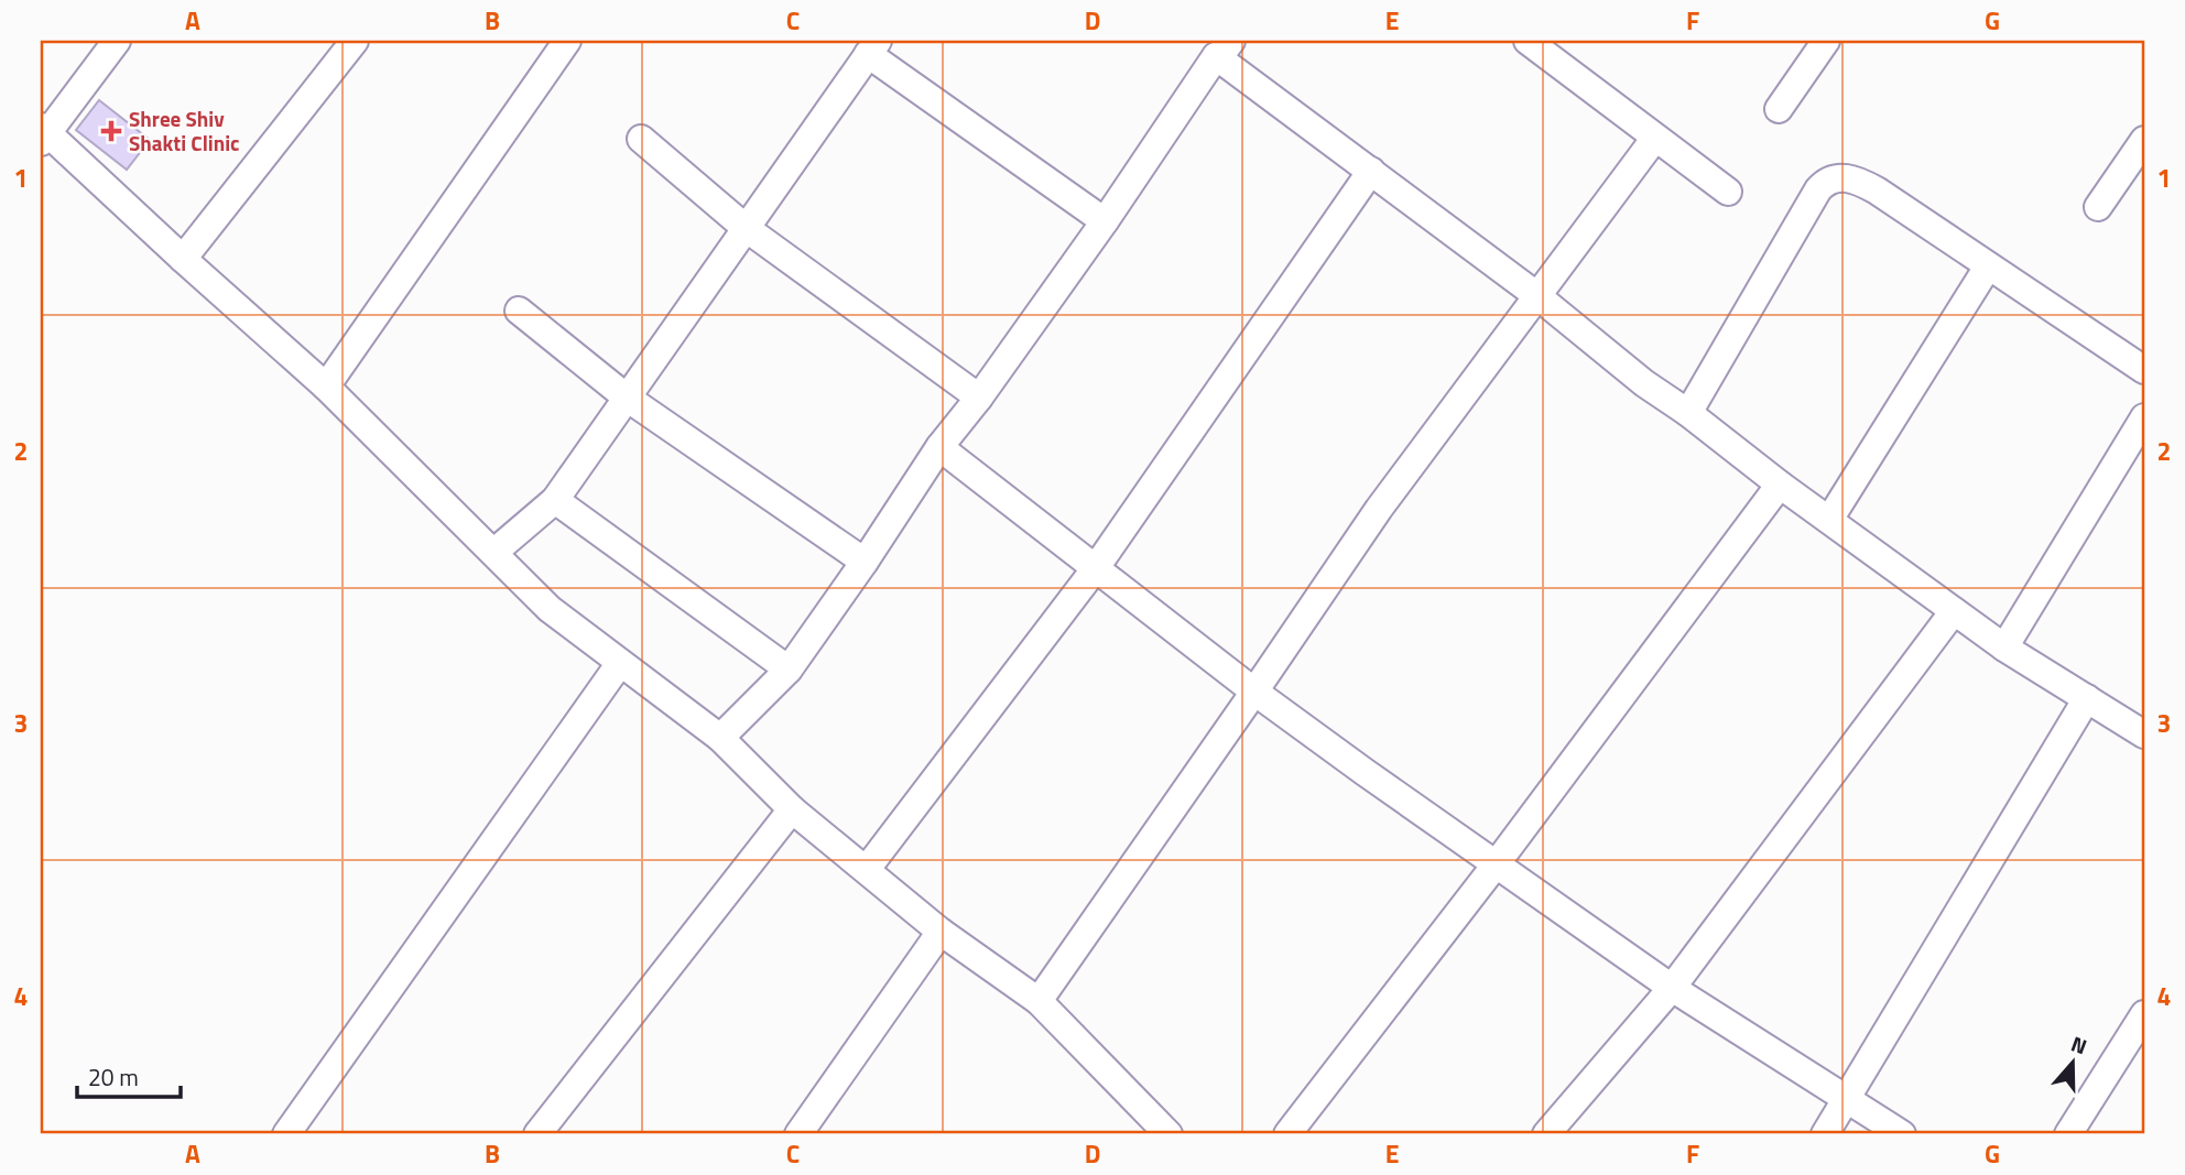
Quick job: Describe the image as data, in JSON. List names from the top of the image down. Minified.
{"places":{"health":["Shree Shiv Shakti Clinic"]},"scale_bar":"20 m","north":"top","grid":{"columns":["A","B","C","D","E","F","G"],"rows":["1","2","3","4"]}}
